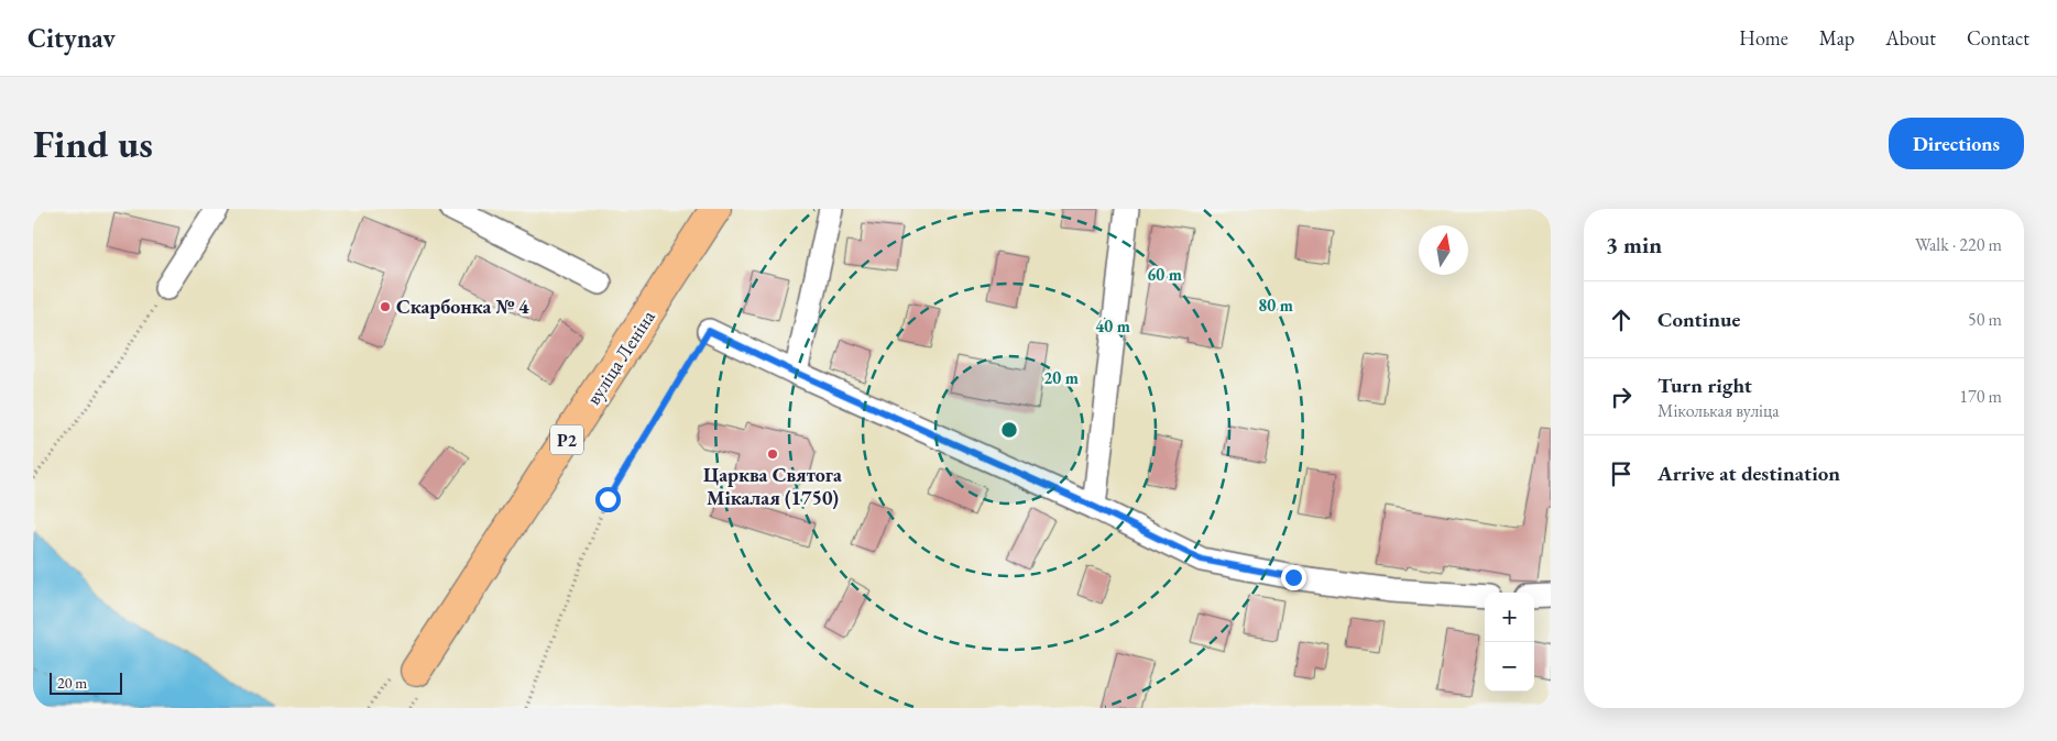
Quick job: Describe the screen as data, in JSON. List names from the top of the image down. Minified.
{"streets":{"main road":["вуліца Леніна","Р2"]},"places":["Скарбонка № 4","Царква Святога Мікалая (1750)"],"scale_bar":"20 m","north":"top","page":{"header":"Citynav","nav":["Home","Map","About","Contact"],"buttons":"Directions","title":"Find us","heading":["3 min","Walk · 220 m"],"list":[["Continue","50 m"],["Turn right","Міколькая вуліца","170 m"],"Arrive at destination"],"map_buttons":["+","−"],"scale":"20 m"},"rings":["60 m","80 m","40 m","20 m"]}
